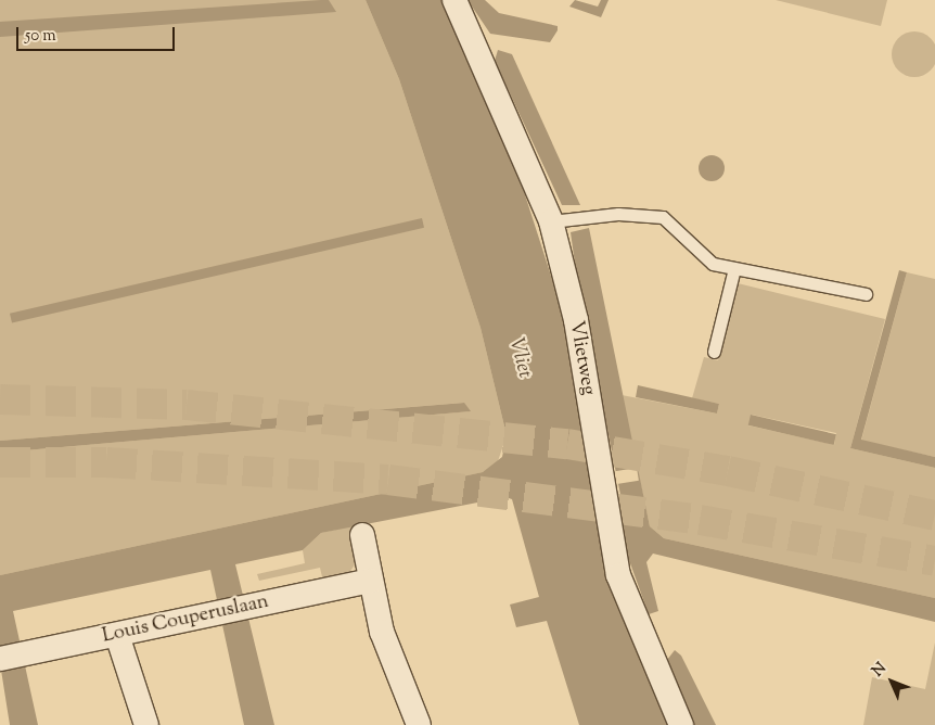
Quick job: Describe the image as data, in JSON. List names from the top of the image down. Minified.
{"streets":{"street":["Vlietweg","Louis Couperuslaan"]},"water":["Vliet"],"scale_bar":"50 m","north":"top left"}
